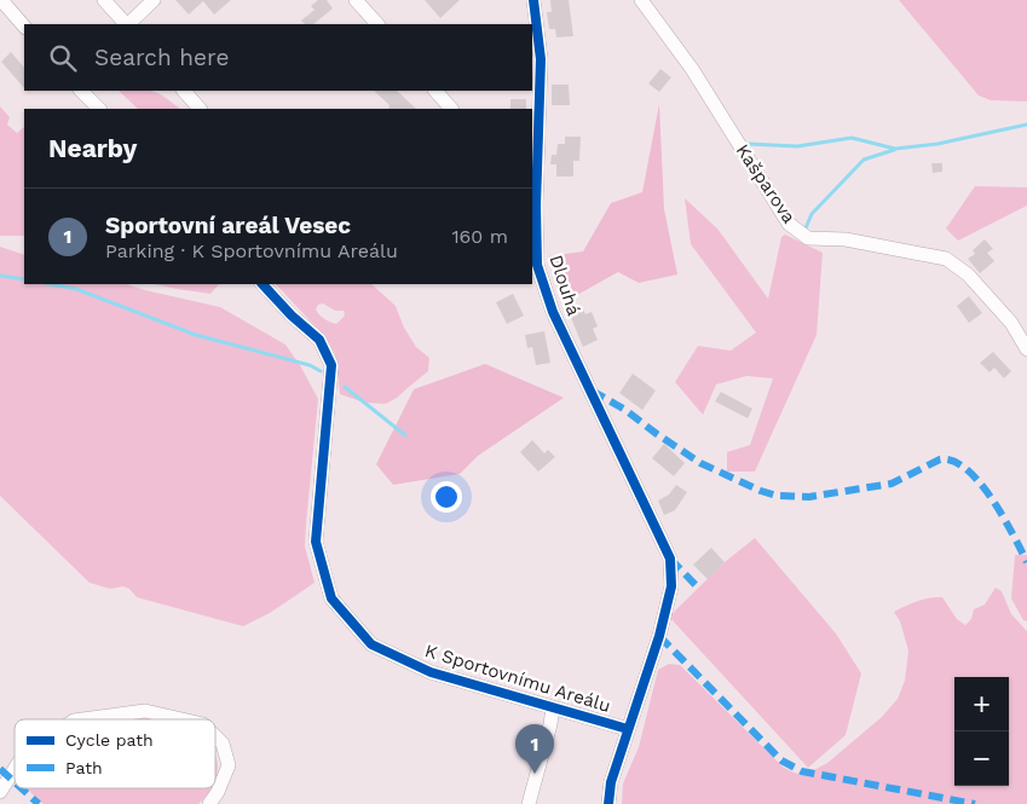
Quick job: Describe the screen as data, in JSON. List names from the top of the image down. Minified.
{"streets":{"street":["Kašparova","Dlouhá","K Sportovnímu Areálu"]},"crossings":[["Dlouhá","K Sportovnímu Areálu"]],"legend":["Cycle path","Path"],"page":{"search":"Search here","heading":"Nearby","list":[{"mark":"1","name":"Sportovní areál Vesec","note":"Parking · K Sportovnímu Areálu","value":"160 m"}],"map_buttons":["+","−"],"pins":"1"}}
